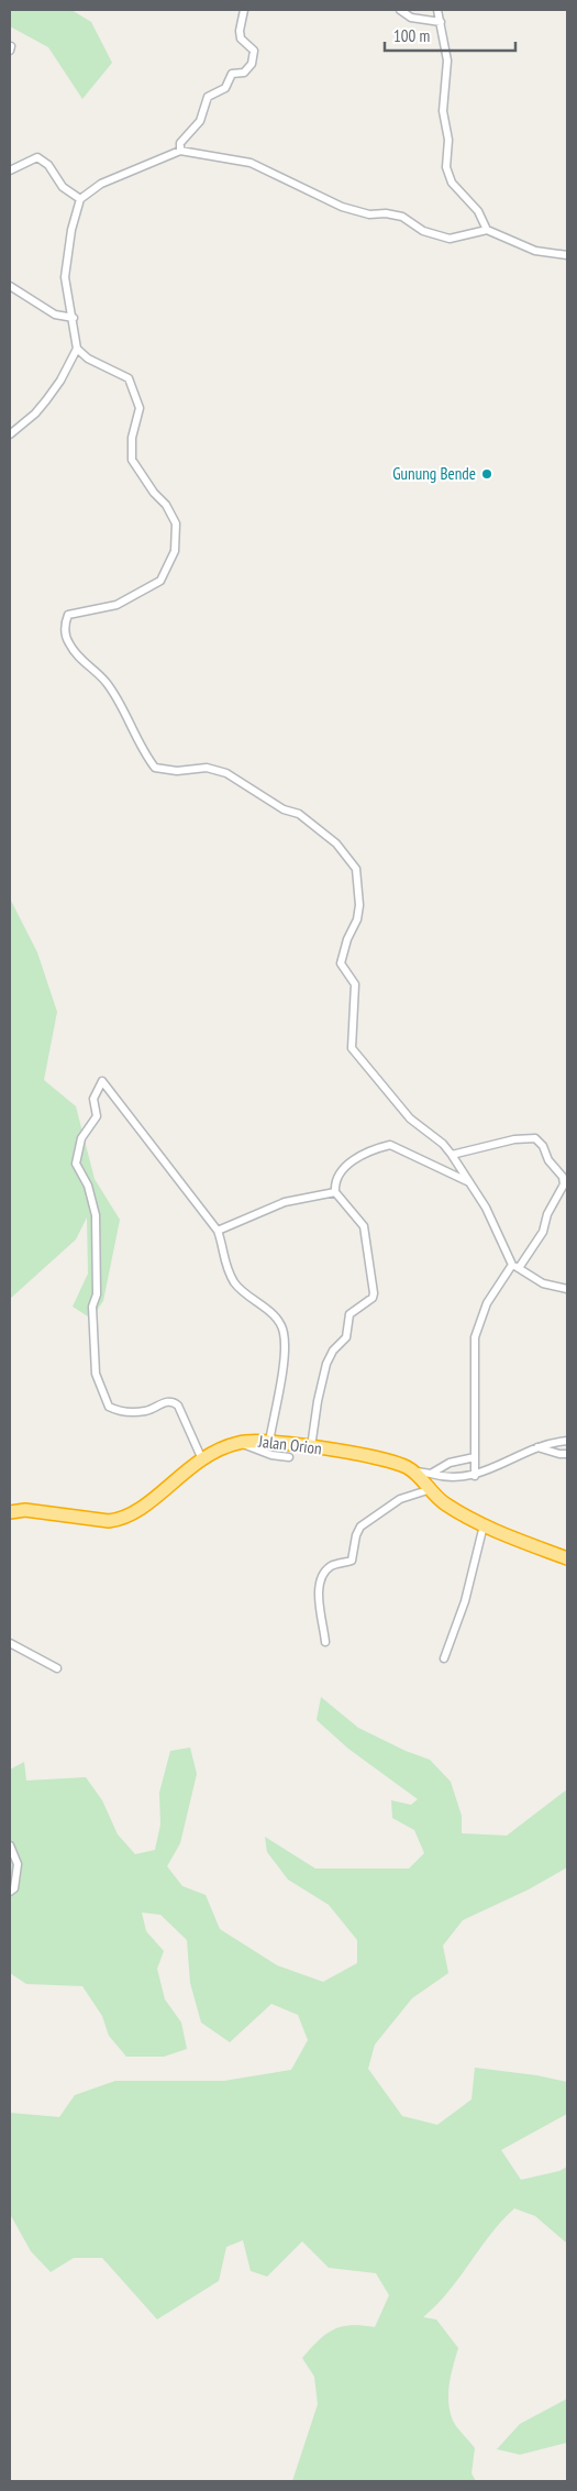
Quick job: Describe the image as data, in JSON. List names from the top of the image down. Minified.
{"streets":{"highway":["Jalan Orion"]},"places":["Gunung Bende"],"scale_bar":"100 m"}
